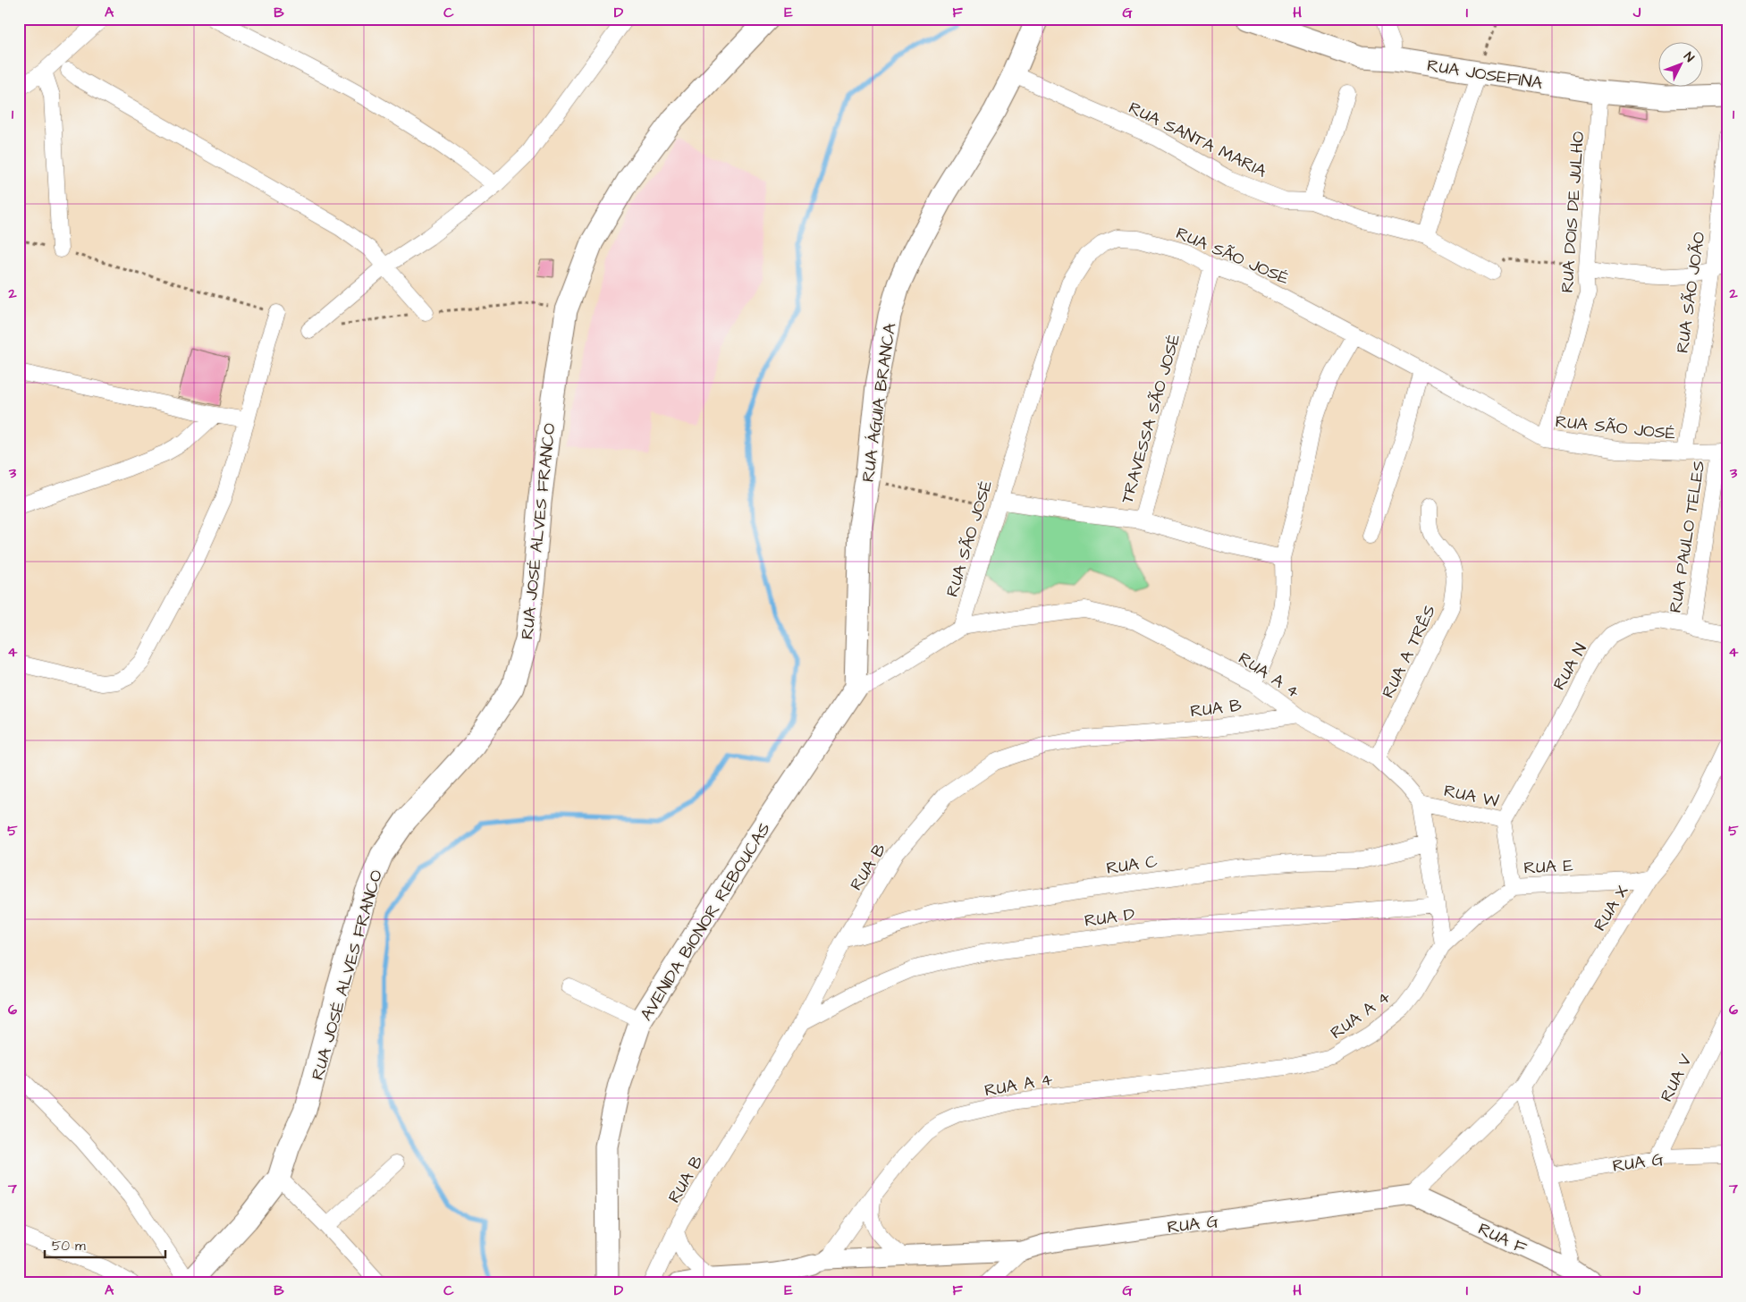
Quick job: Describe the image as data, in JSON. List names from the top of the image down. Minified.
{"streets":{"main road":["RUA JOSEFINA","RUA ÁGUIA BRANCA","RUA JOSÉ ALVES FRANCO","AVENIDA BIONOR REBOUCAS"],"street":["RUA SANTA MARIA","RUA DOIS DE JULHO","RUA SÃO JOSÉ","RUA SÃO JOÃO","TRAVESSA SÃO JOSÉ","RUA PAULO TELES","RUA A TRÊS","RUA N","RUA A 4","RUA B","RUA W","RUA C","RUA E","RUA X","RUA D","RUA V","RUA G","RUA F"]},"crossings":[["RUA JOSEFINA","RUA DOIS DE JULHO"],["RUA SANTA MARIA","RUA ÁGUIA BRANCA"],["RUA DOIS DE JULHO","RUA SÃO JOSÉ"],["RUA SÃO JOSÉ","RUA SÃO JOÃO"],["RUA SÃO JOSÉ","TRAVESSA SÃO JOSÉ"],["RUA SÃO JOSÉ","RUA PAULO TELES"],["RUA SÃO JOSÉ","RUA A 4"],["RUA ÁGUIA BRANCA","AVENIDA BIONOR REBOUCAS"],["RUA PAULO TELES","RUA N"],["RUA A TRÊS","RUA A 4"],["RUA N","RUA W"],["RUA A 4","RUA B"],["RUA A 4","RUA W"],["RUA A 4","RUA E"],["RUA B","RUA C"],["RUA B","RUA D"],["RUA W","RUA E"],["RUA E","RUA X"],["RUA X","RUA G"],["RUA X","RUA F"],["RUA V","RUA G"],["RUA G","RUA F"]],"scale_bar":"50 m","north":"top right","grid":{"columns":["A","B","C","D","E","F","G","H","I","J"],"rows":["1","2","3","4","5","6","7"]}}
